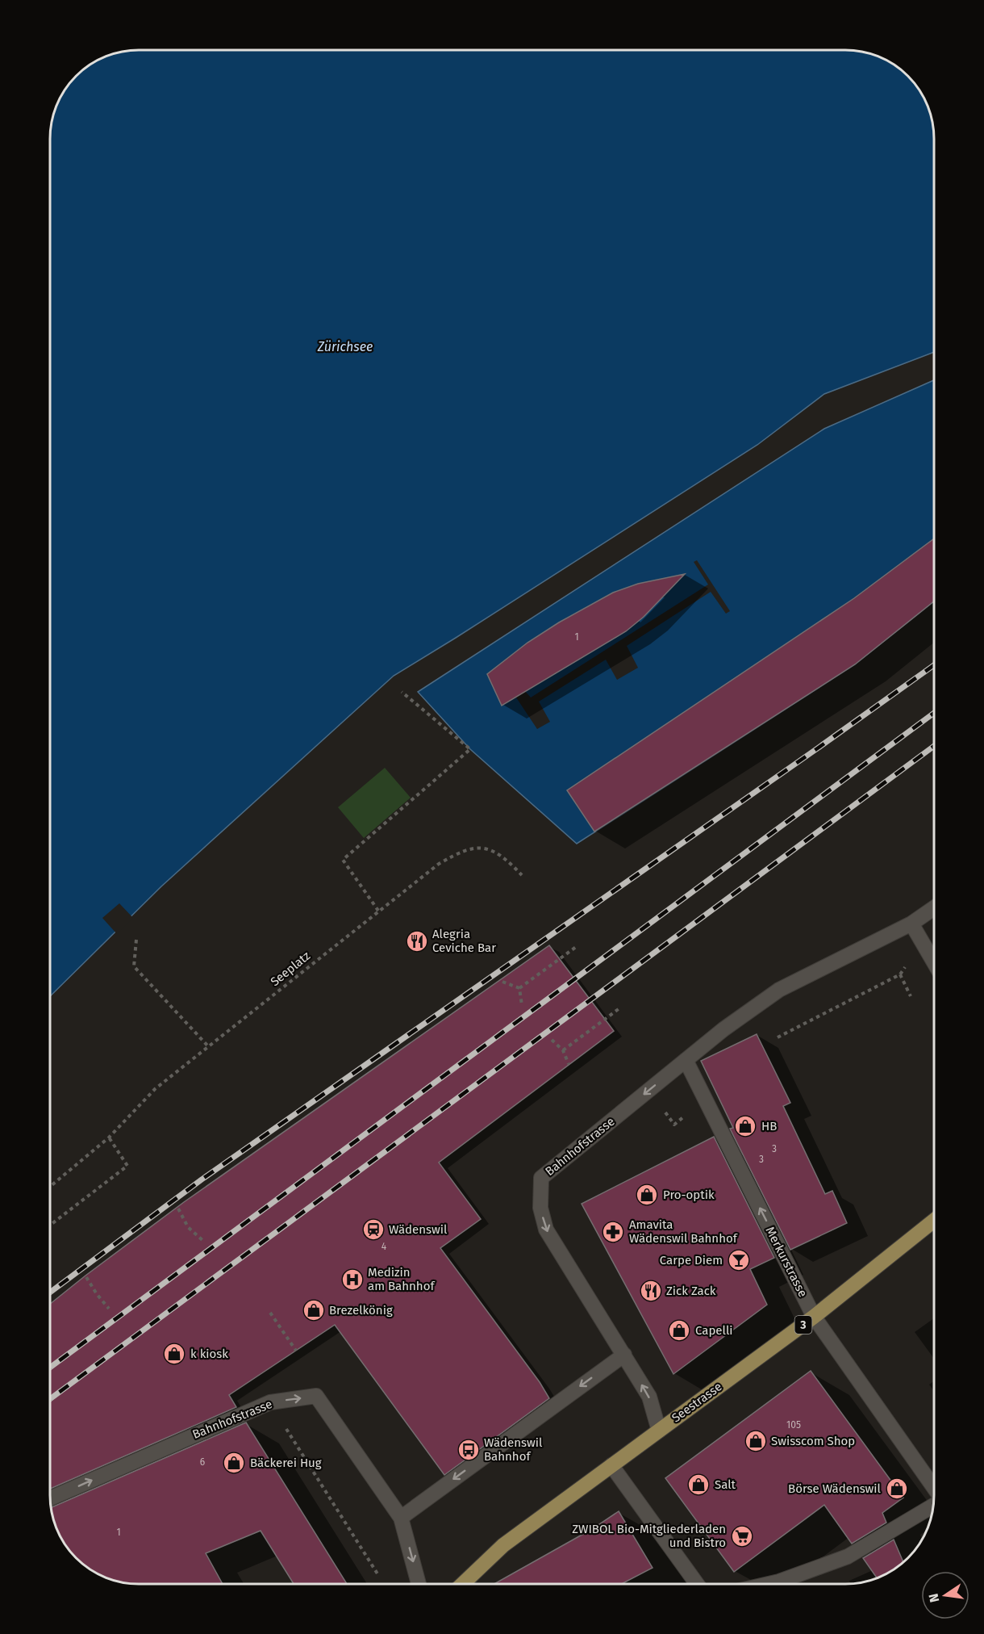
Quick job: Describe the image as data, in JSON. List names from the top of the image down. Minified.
{"streets":{"main road":["3","Seestrasse"],"street":["Bahnhofstrasse","Merkurstrasse"],"path":["Seeplatz"]},"crossings":[["Bahnhofstrasse","Merkurstrasse"],["Merkurstrasse","Seestrasse"]],"one_way":["Merkurstrasse"],"water":["Zürichsee"],"places":{"restaurant":["Alegria Ceviche Bar","Zick Zack"],"shop":["HB","Pro-optik","Brezelkönig","Capelli","k kiosk","Swisscom Shop","Bäckerei Hug","Salt","Börse Wädenswil"],"station":["Wädenswil"],"pharmacy":["Amavita Wädenswil Bahnhof"],"bar":["Carpe Diem"],"hospital":["Medizin am Bahnhof"],"bus stop":["Wädenswil Bahnhof"],"supermarket":["ZWIBOL Bio-Mitgliederladen und Bistro"]},"house_numbers":["1","3","3","4","105","6","1"],"north":"left"}
